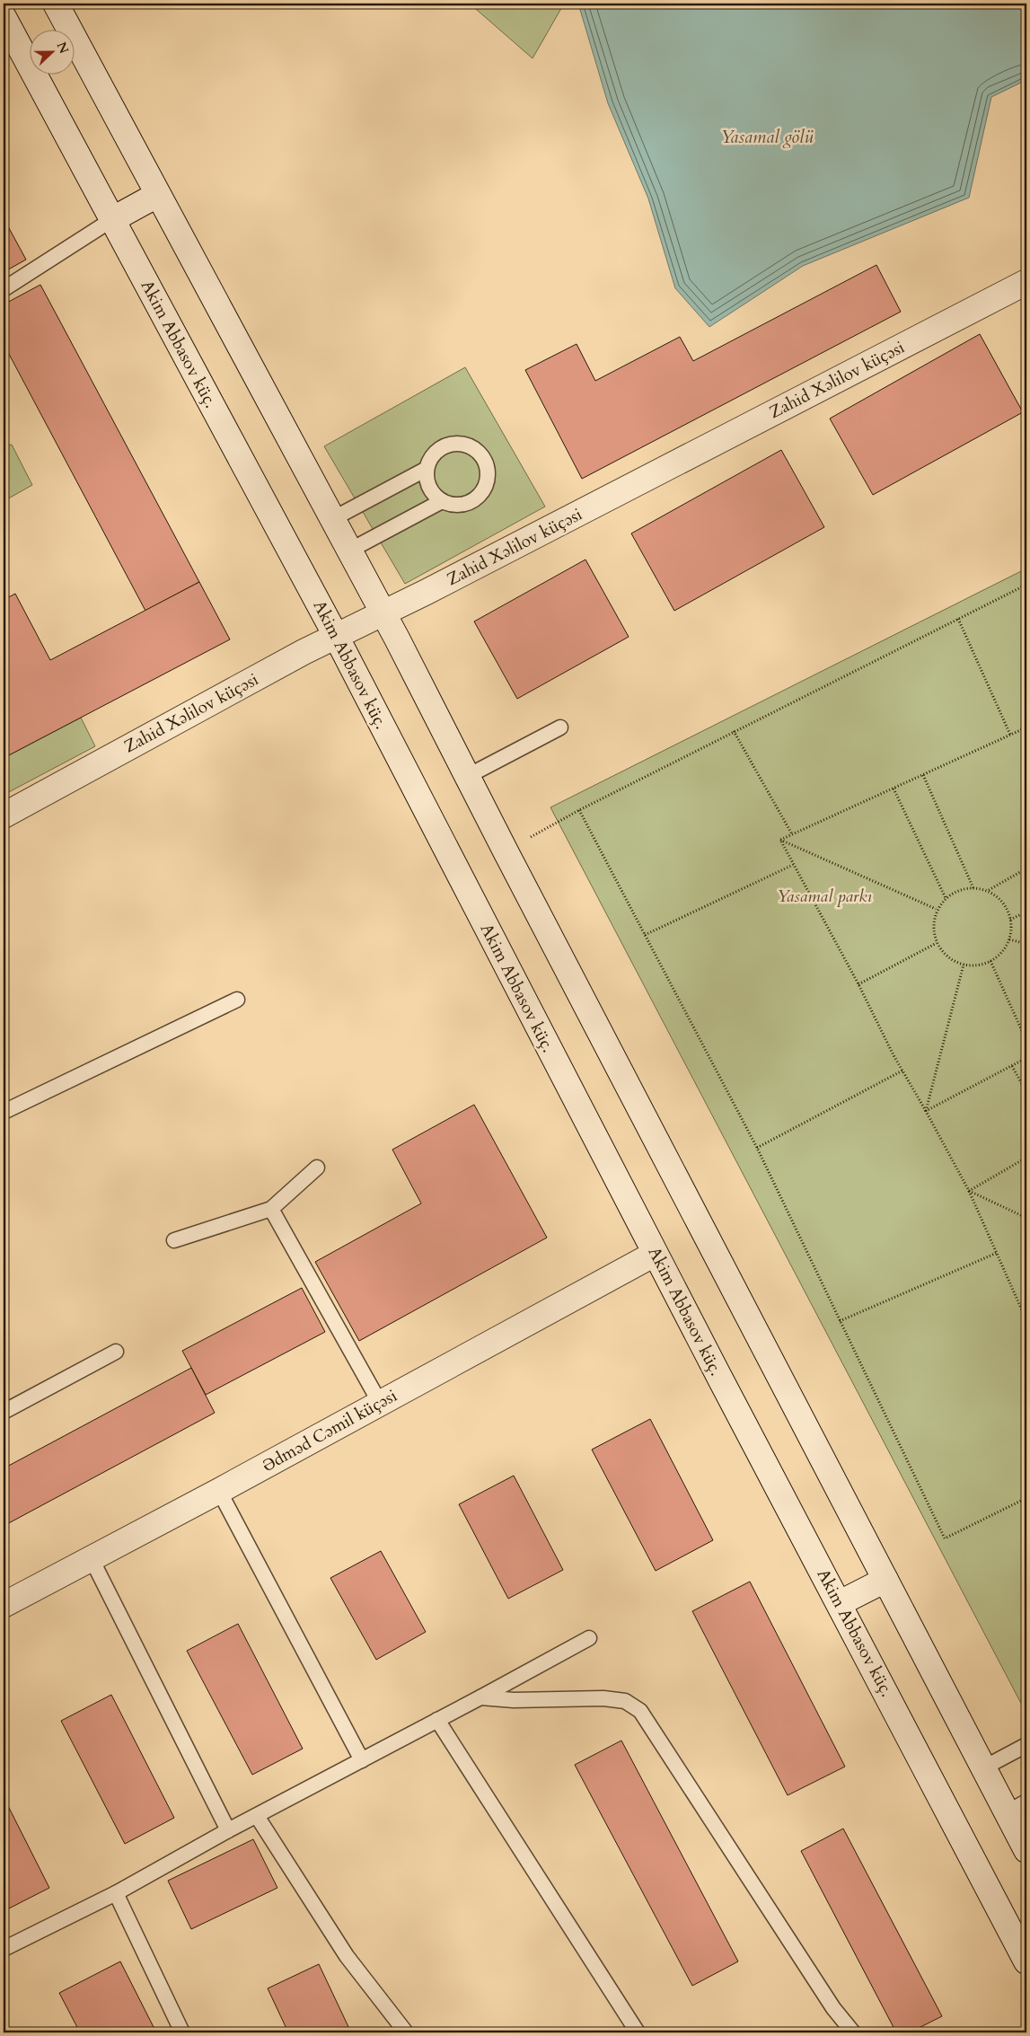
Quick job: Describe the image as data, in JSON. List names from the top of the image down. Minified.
{"streets":{"main road":["Akim Abbasov küç.","Zahid Xəlilov küçəsi","Ədməd Cəmil küçəsi"]},"crossings":[["Akim Abbasov küç.","Zahid Xəlilov küçəsi"],["Akim Abbasov küç.","Ədməd Cəmil küçəsi"]],"water":["Yasamal gölü"],"parks":["Yasamal parkı"],"north":"right"}
